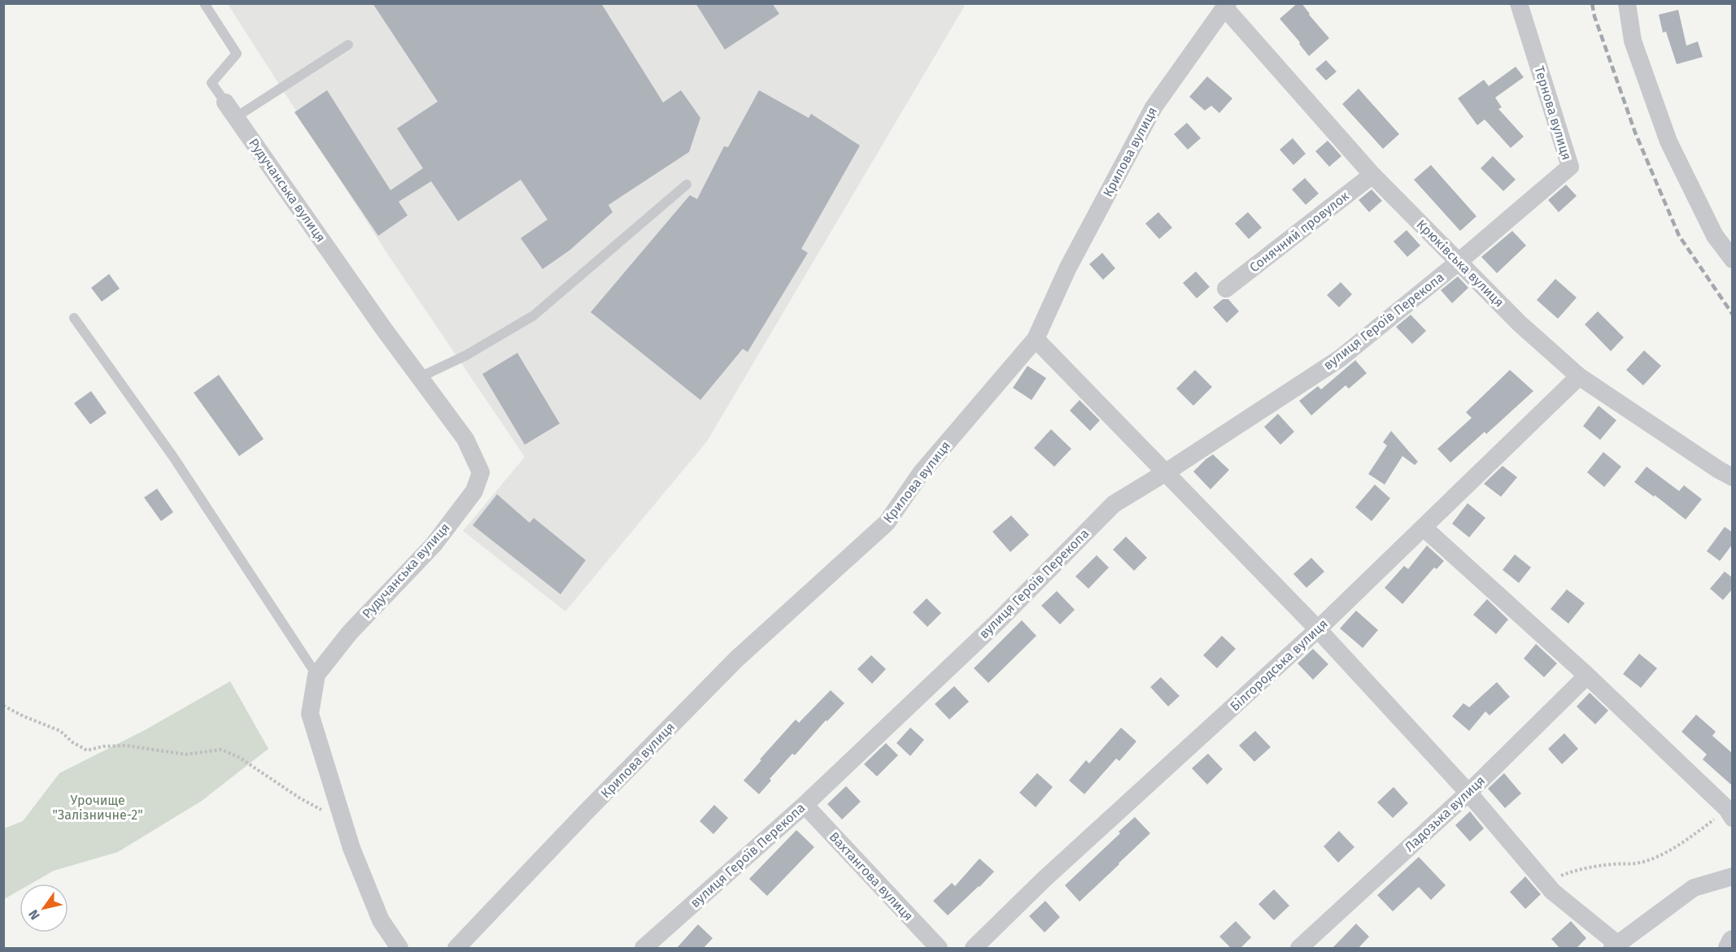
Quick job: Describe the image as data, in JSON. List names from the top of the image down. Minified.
{"streets":{"street":["Тернова вулиця","Крилова вулиця","Рудучанська вулиця","Сонячний провулок","Крюківська вулиця","вулиця Героїв Перекопа","Білгородська вулиця","Ладозька вулиця","Вахтангова вулиця"]},"crossings":[["Тернова вулиця","Крюківська вулиця"],["Тернова вулиця","вулиця Героїв Перекопа"],["Крилова вулиця","Крюківська вулиця"],["Сонячний провулок","Крюківська вулиця"],["Крюківська вулиця","вулиця Героїв Перекопа"],["Крюківська вулиця","Білгородська вулиця"],["вулиця Героїв Перекопа","Вахтангова вулиця"]],"parks":["Урочище \"Залізничне-2\""],"north":"bottom left"}
